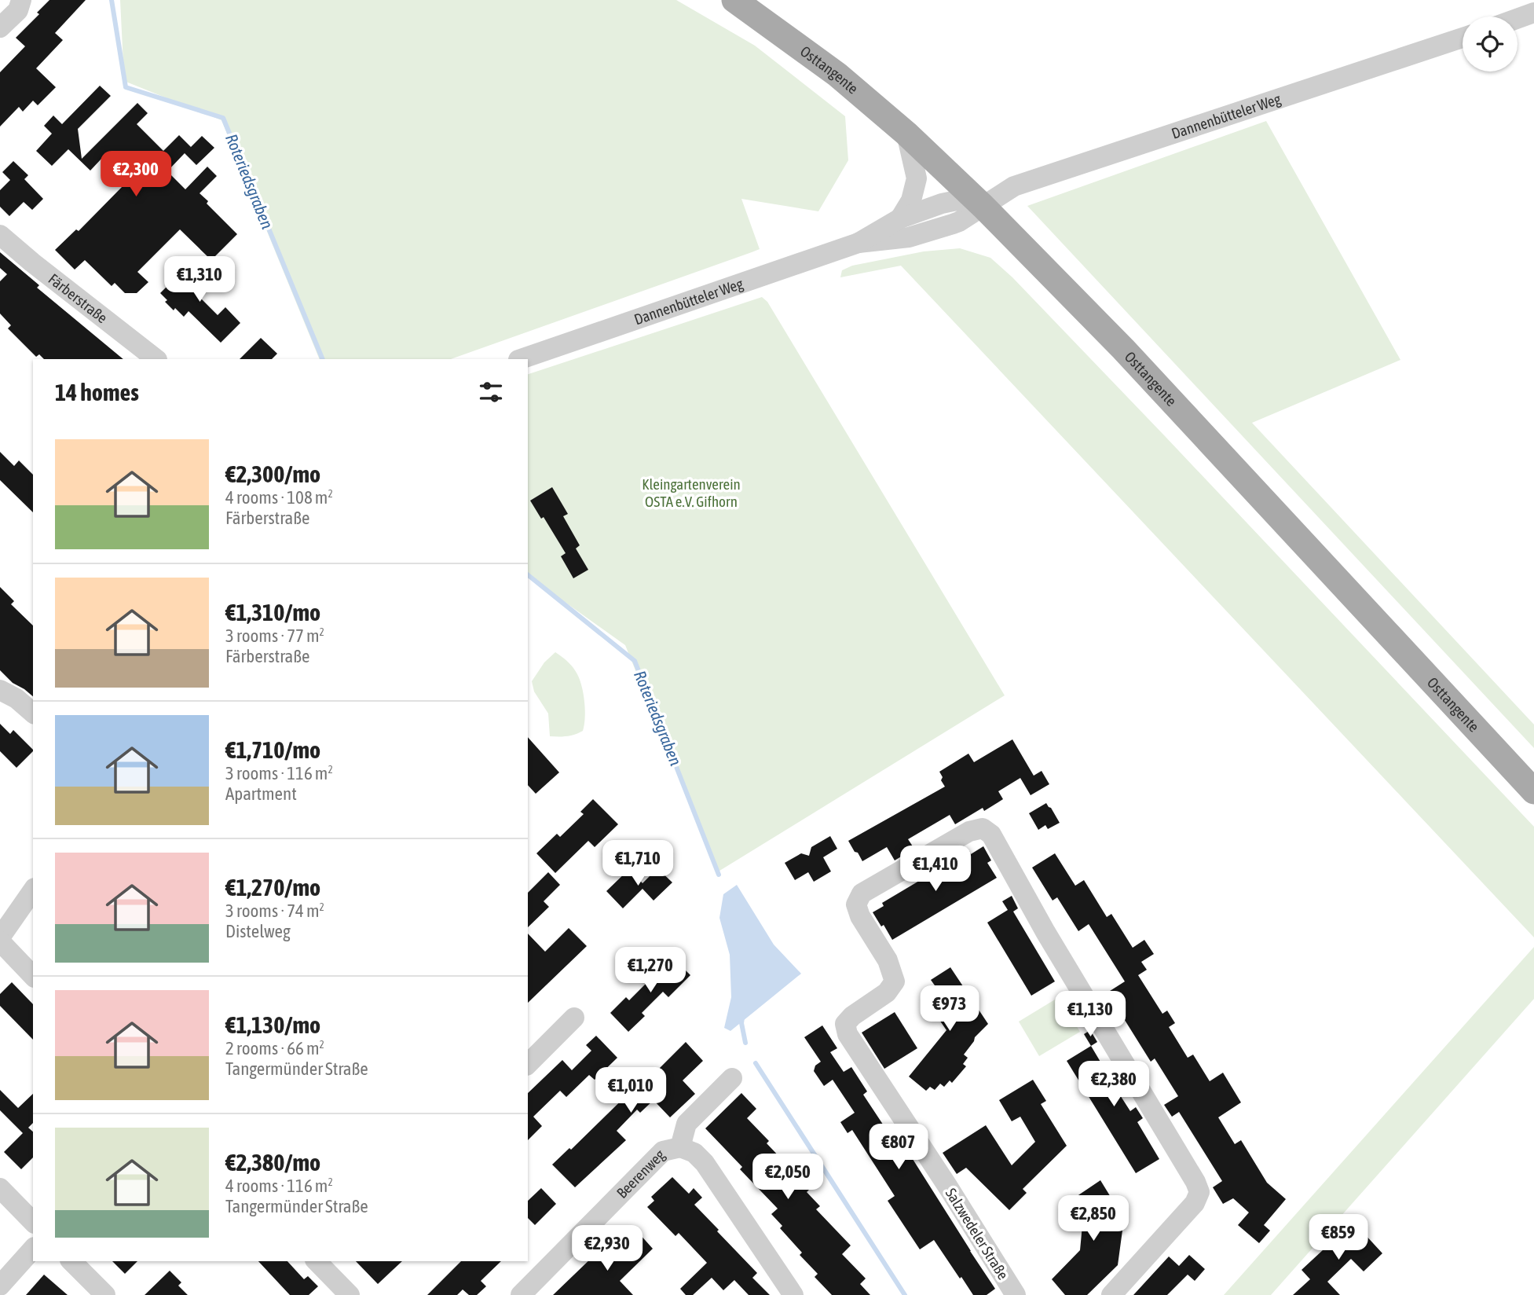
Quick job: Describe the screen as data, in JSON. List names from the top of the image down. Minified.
{"streets":{"main road":["Osttangente"],"street":["Dannenbütteler Weg","Färberstraße","Beerenweg","Salzwedeler Straße"]},"crossings":[["Osttangente","Dannenbütteler Weg"]],"water":["Roteriedsgraben"],"parks":["Kleingartenverein OSTA e.V. Gifhorn"],"page":{"price":["€2,300","€1,310","€1,710","€1,410","€1,270","€973","€1,130","€2,380","€1,010","€807","€2,050","€2,850","€859","€2,930"],"heading":"14 homes","list":[{"name":"€2,300/mo","note":"4 rooms · 108 m² · Färberstraße"},{"name":"€1,310/mo","note":"3 rooms · 77 m² · Färberstraße"},{"name":"€1,710/mo","note":"3 rooms · 116 m² · Apartment"},{"name":"€1,270/mo","note":"3 rooms · 74 m² · Distelweg"},{"name":"€1,130/mo","note":"2 rooms · 66 m² · Tangermünder Straße"},{"name":"€2,380/mo","note":"4 rooms · 116 m² · Tangermünder Straße"}]}}
